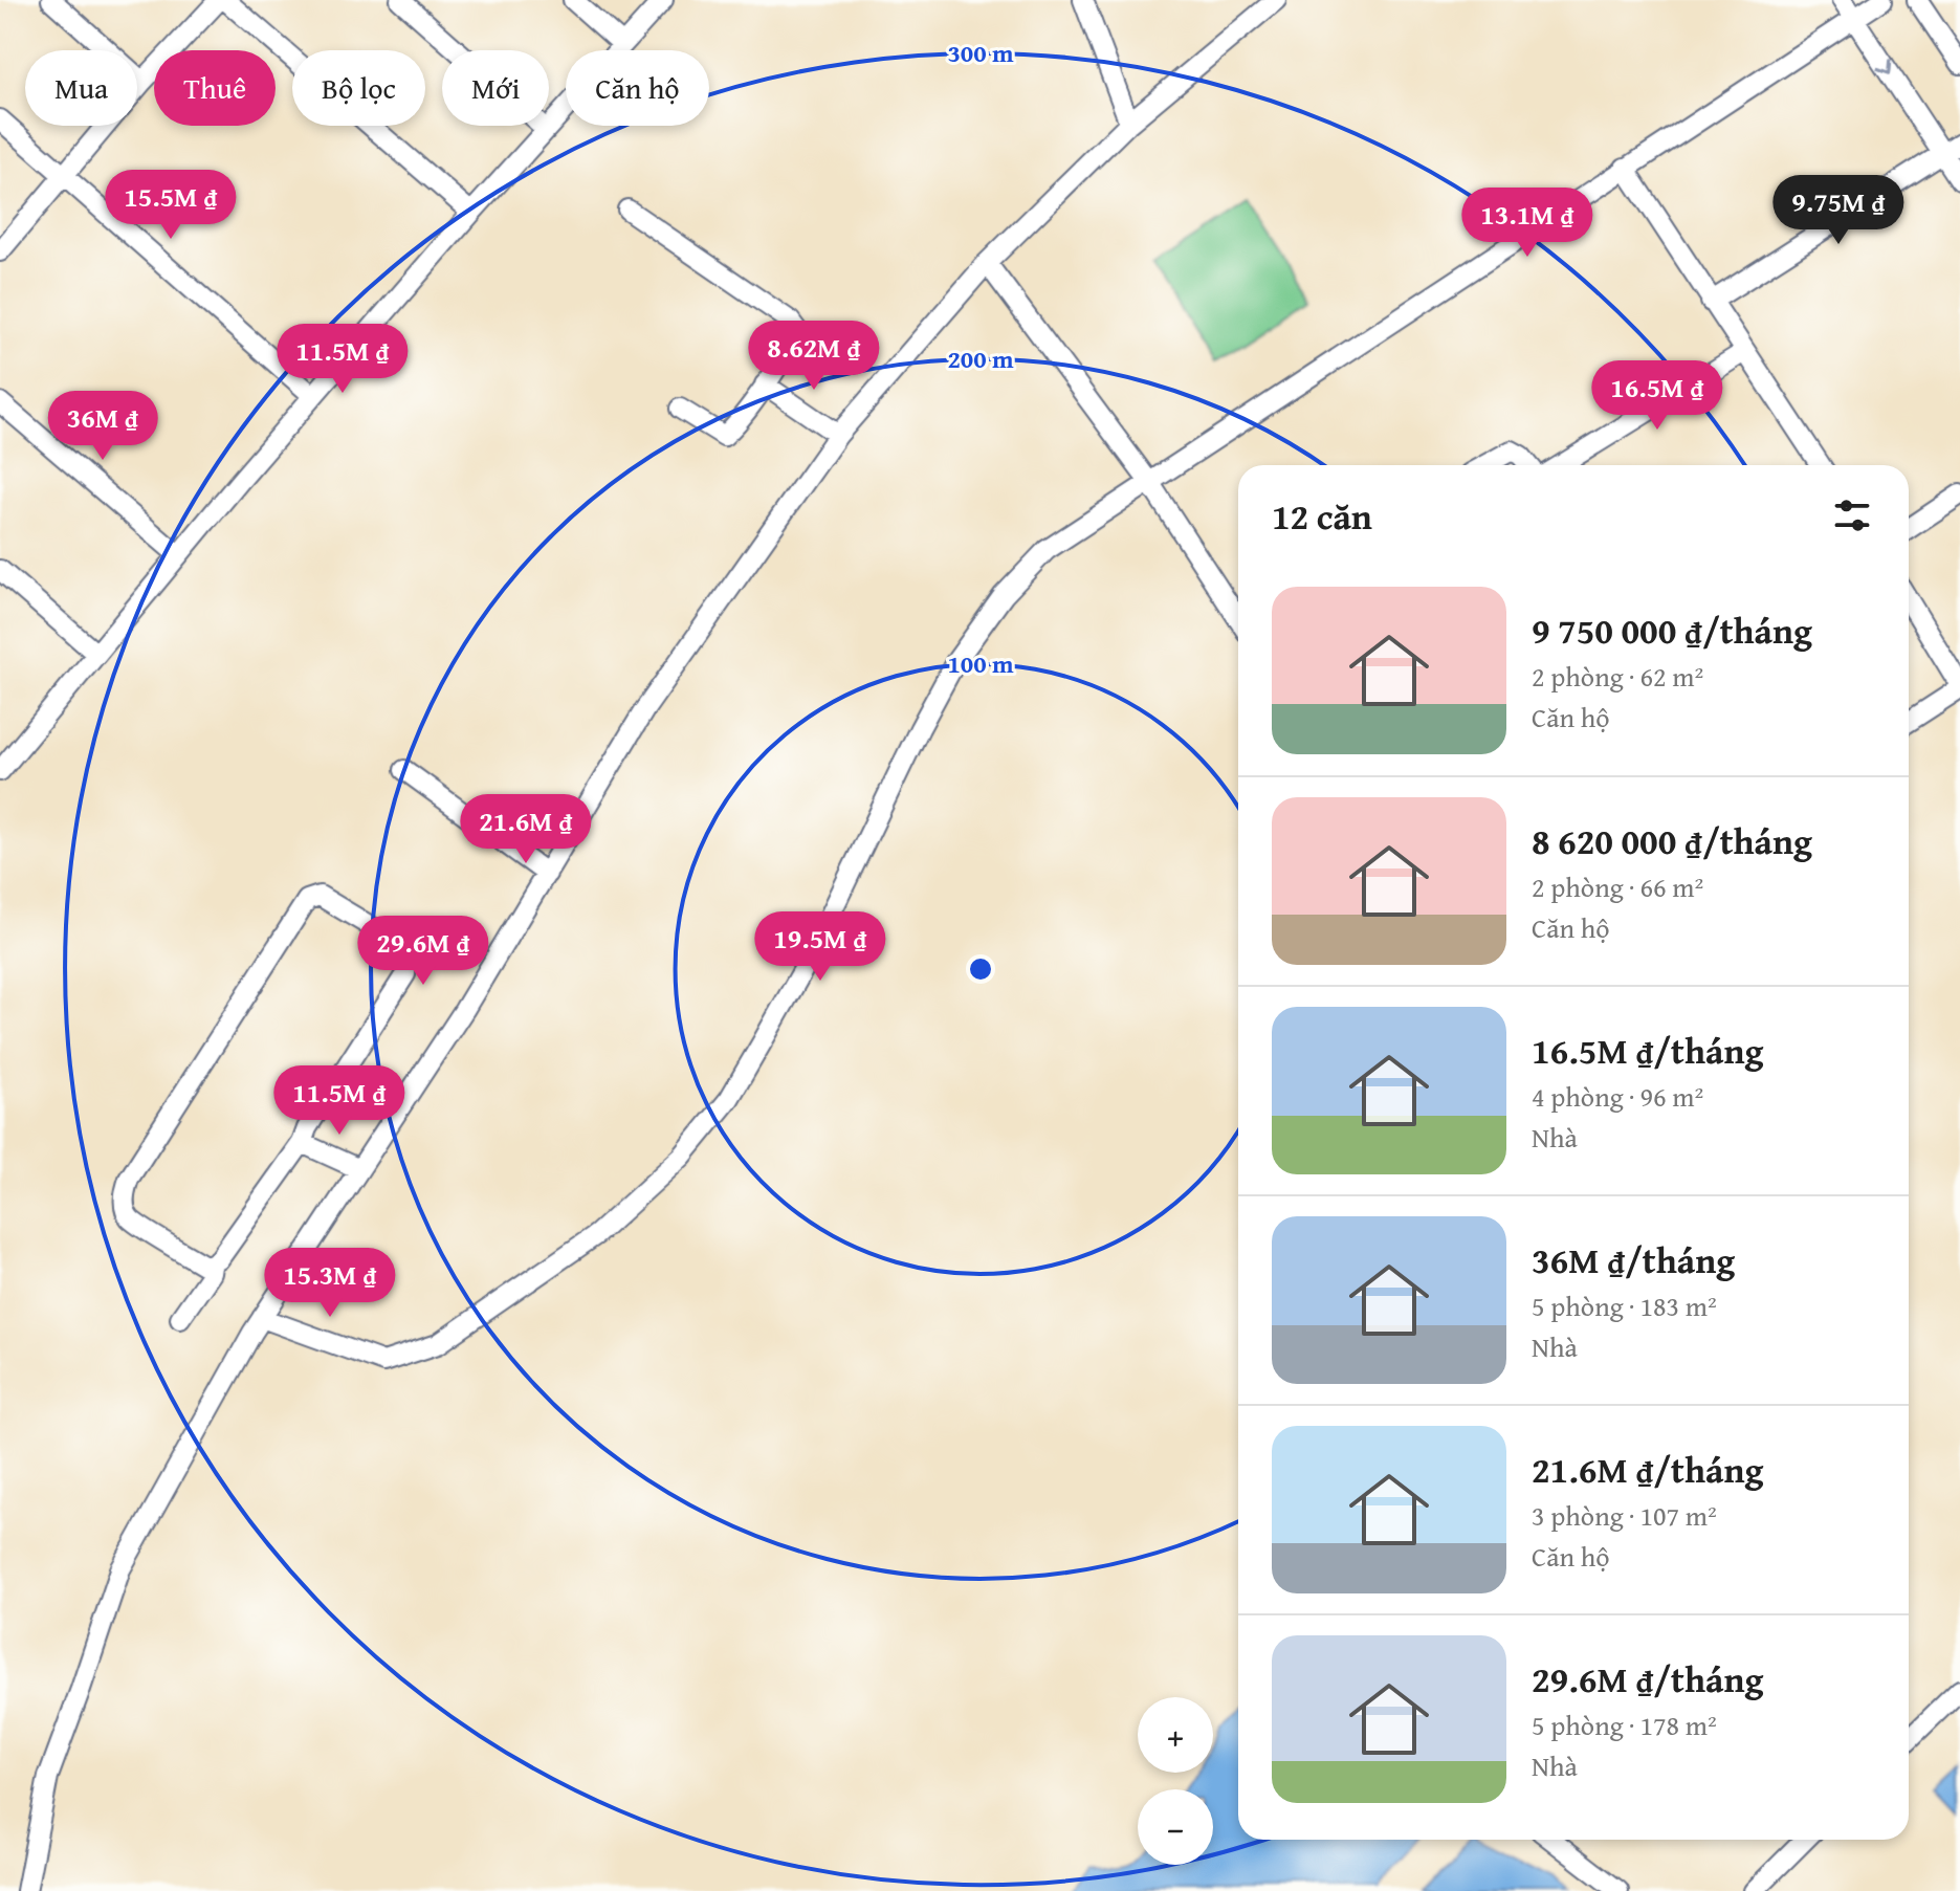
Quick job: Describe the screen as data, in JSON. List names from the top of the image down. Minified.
{"page":{"chip":["Mua","Thuê","Bộ lọc","Mới","Căn hộ"],"price":["15.5M ₫","9.75M ₫","13.1M ₫","8.62M ₫","11.5M ₫","16.5M ₫","36M ₫","21.6M ₫","19.5M ₫","29.6M ₫","11.5M ₫","15.3M ₫"],"heading":"12 căn","list":[{"name":"9 750 000 ₫/tháng","note":"2 phòng · 62 m² · Căn hộ"},{"name":"8 620 000 ₫/tháng","note":"2 phòng · 66 m² · Căn hộ"},{"name":"16.5M ₫/tháng","note":"4 phòng · 96 m² · Nhà"},{"name":"36M ₫/tháng","note":"5 phòng · 183 m² · Nhà"},{"name":"21.6M ₫/tháng","note":"3 phòng · 107 m² · Căn hộ"},{"name":"29.6M ₫/tháng","note":"5 phòng · 178 m² · Nhà"}],"map_buttons":["+","−"]},"rings":["300 m","200 m","100 m"]}
